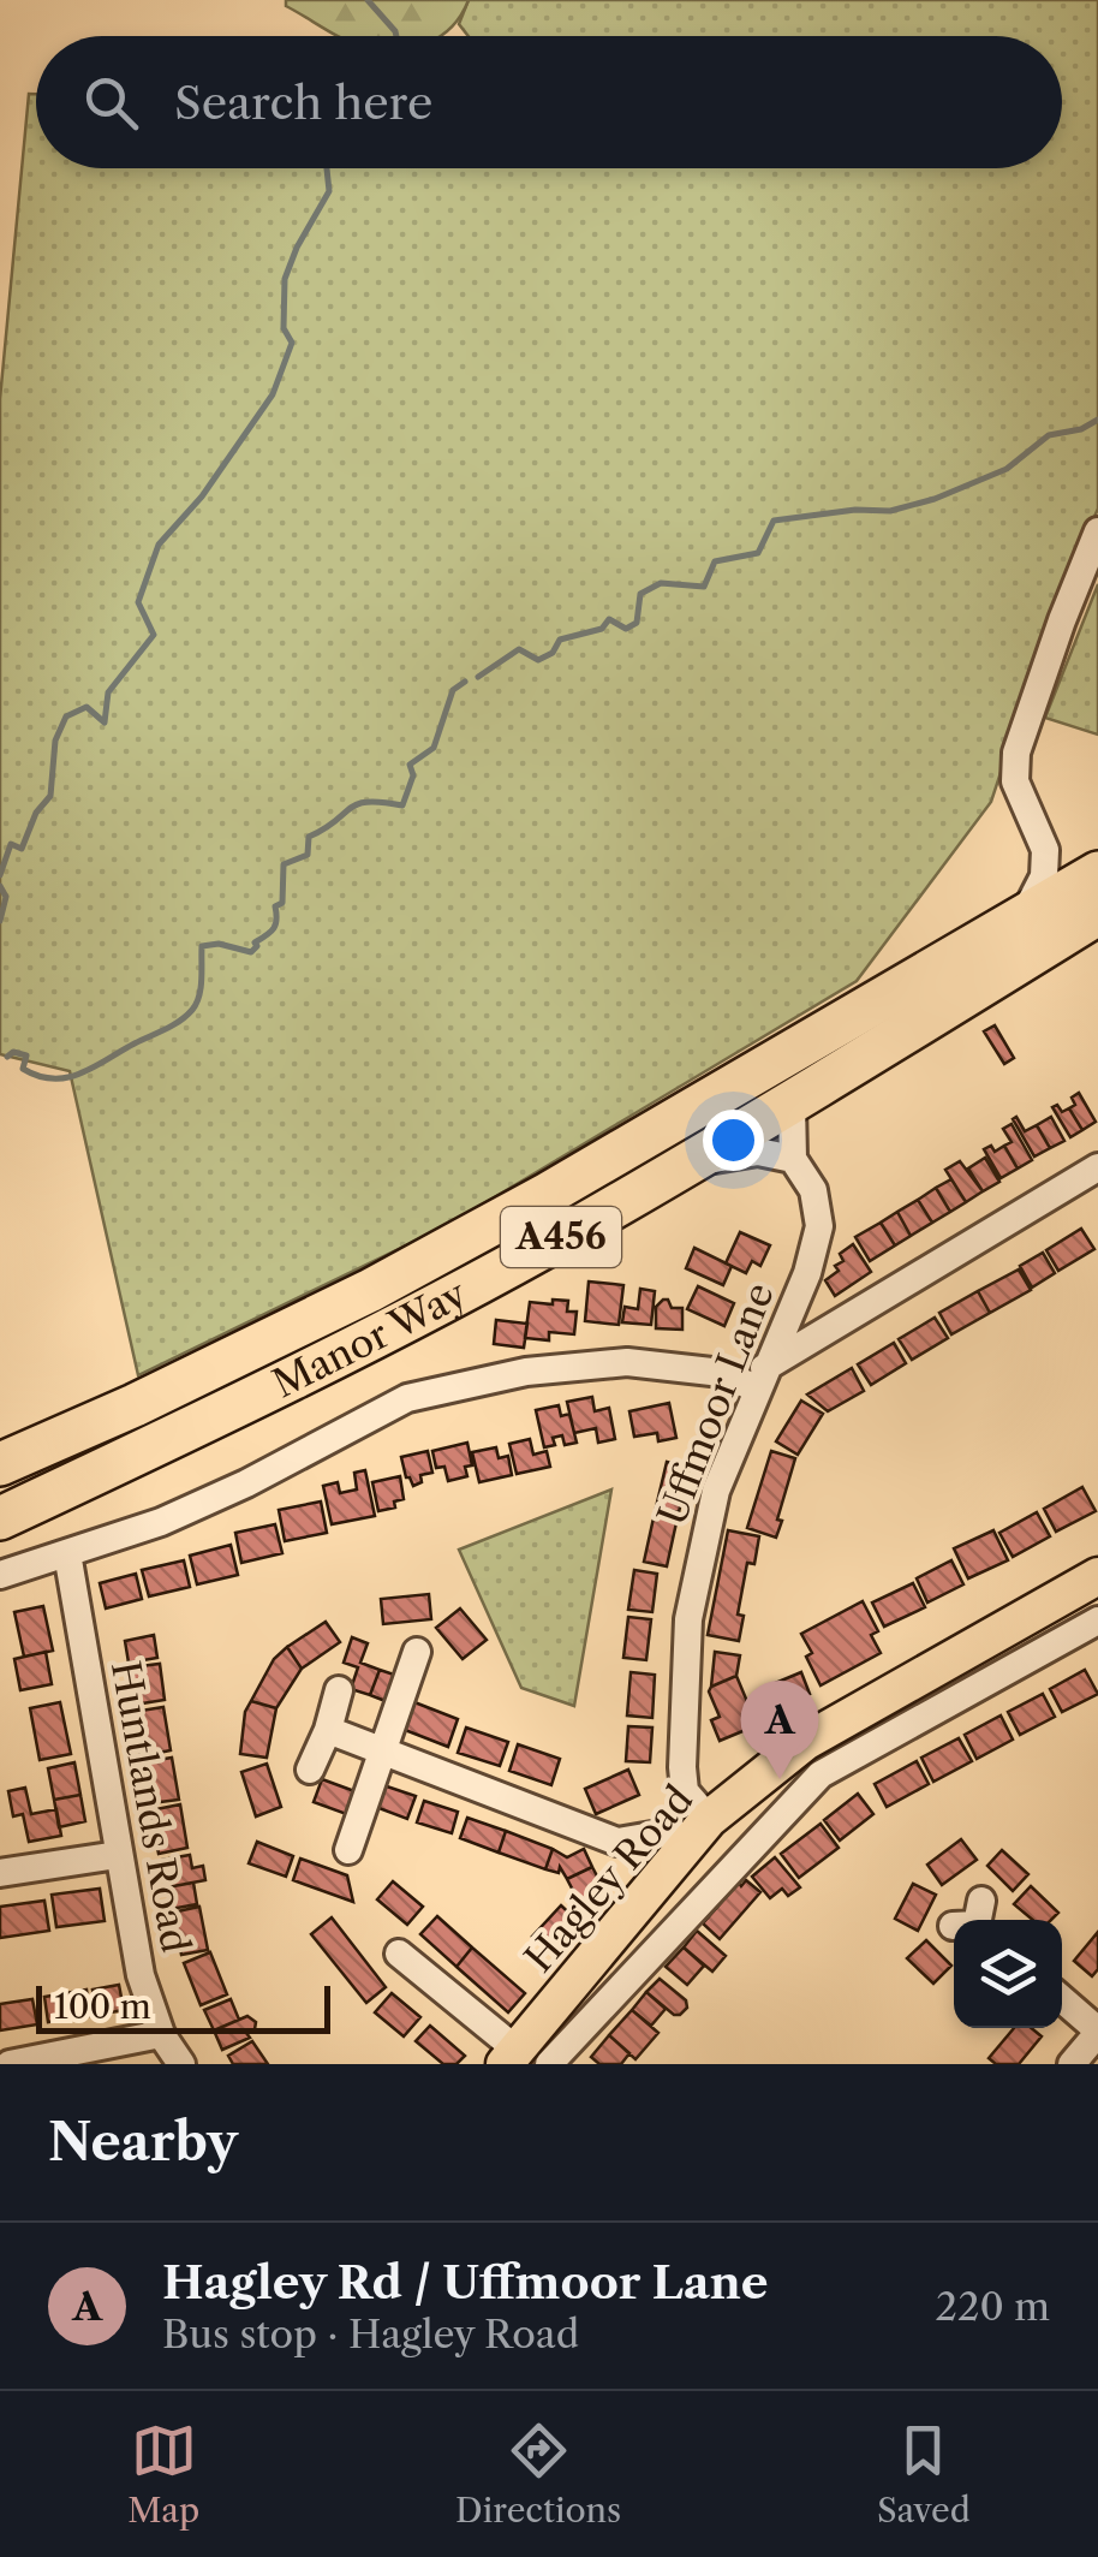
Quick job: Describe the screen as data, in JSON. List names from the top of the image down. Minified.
{"streets":{"highway":["A456","Manor Way"],"main road":["Hagley Road"],"street":["Uffmoor Lane","Huntlands Road"]},"crossings":[["Manor Way","Uffmoor Lane"],["Uffmoor Lane","Hagley Road"]],"scale_bar":"100 m","page":{"search":"Search here","pins":"A","scale":"100 m","heading":"Nearby","list":[{"mark":"A","name":"Hagley Rd / Uffmoor Lane","note":"Bus stop · Hagley Road","value":"220 m"}],"nav":["Map","Directions","Saved"]}}
